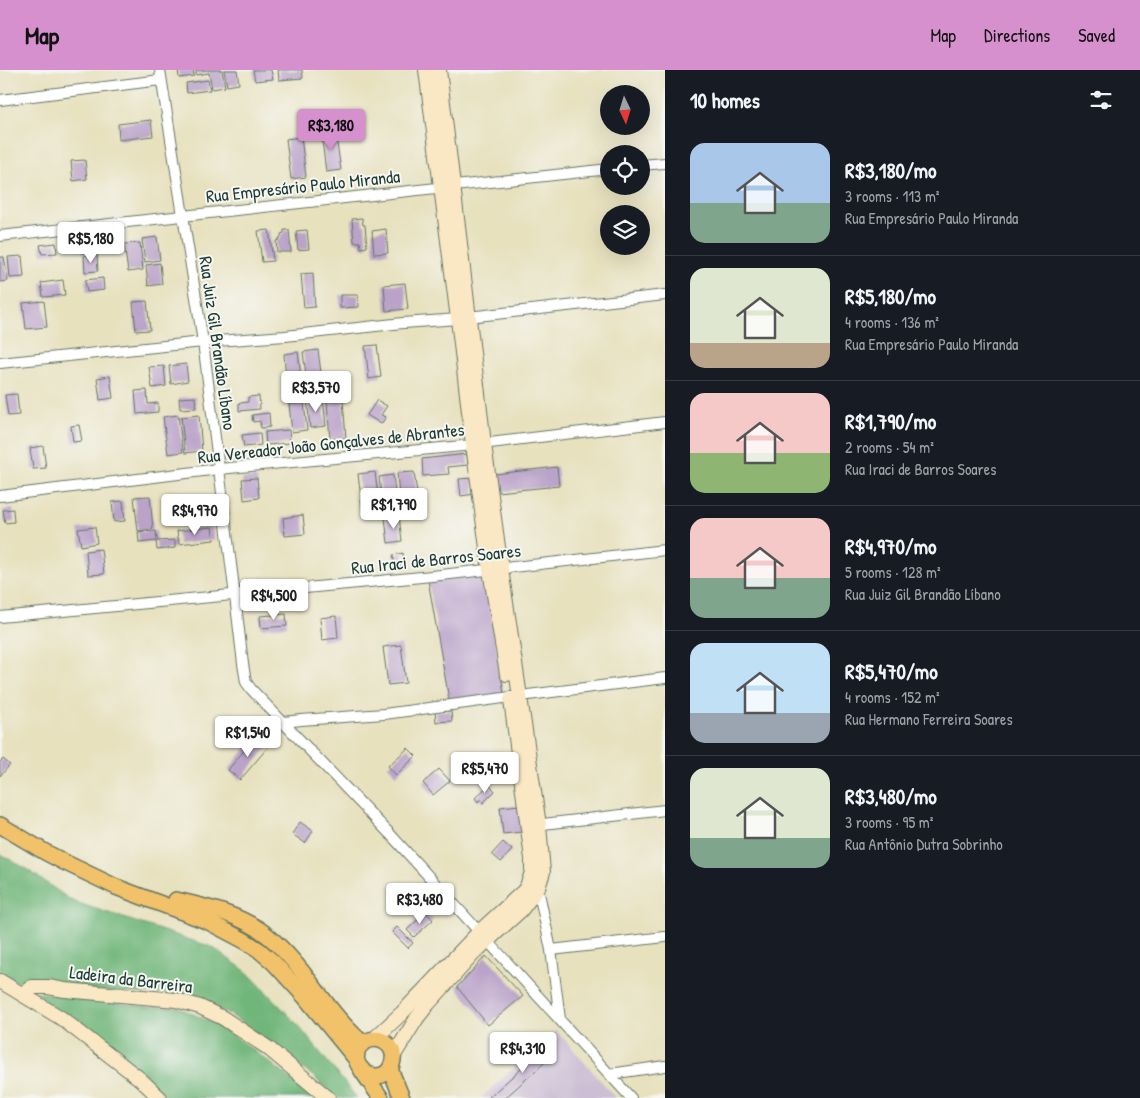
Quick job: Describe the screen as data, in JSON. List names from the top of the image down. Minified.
{"streets":{"main road":["Ladeira da Barreira"],"street":["Rua Empresário Paulo Miranda","Rua Juiz Gil Brandão Líbano","Rua Vereador João Gonçalves de Abrantes","Rua Iraci de Barros Soares"]},"crossings":[["Rua Empresário Paulo Miranda","Rua Juiz Gil Brandão Líbano"],["Rua Juiz Gil Brandão Líbano","Rua Vereador João Gonçalves de Abrantes"],["Rua Juiz Gil Brandão Líbano","Rua Iraci de Barros Soares"]],"north":"bottom","page":{"header":"Map","nav":["Map","Directions","Saved"],"heading":"10 homes","price":["R$3,180","R$5,180","R$3,570","R$1,790","R$4,970","R$4,500","R$1,540","R$5,470","R$3,480","R$4,310"],"list":[{"name":"R$3,180/mo","note":"3 rooms · 113 m² · Rua Empresário Paulo Miranda"},{"name":"R$5,180/mo","note":"4 rooms · 136 m² · Rua Empresário Paulo Miranda"},{"name":"R$1,790/mo","note":"2 rooms · 54 m² · Rua Iraci de Barros Soares"},{"name":"R$4,970/mo","note":"5 rooms · 128 m² · Rua Juiz Gil Brandão Líbano"},{"name":"R$5,470/mo","note":"4 rooms · 152 m² · Rua Hermano Ferreira Soares"},{"name":"R$3,480/mo","note":"3 rooms · 95 m² · Rua Antônio Dutra Sobrinho"}]}}
